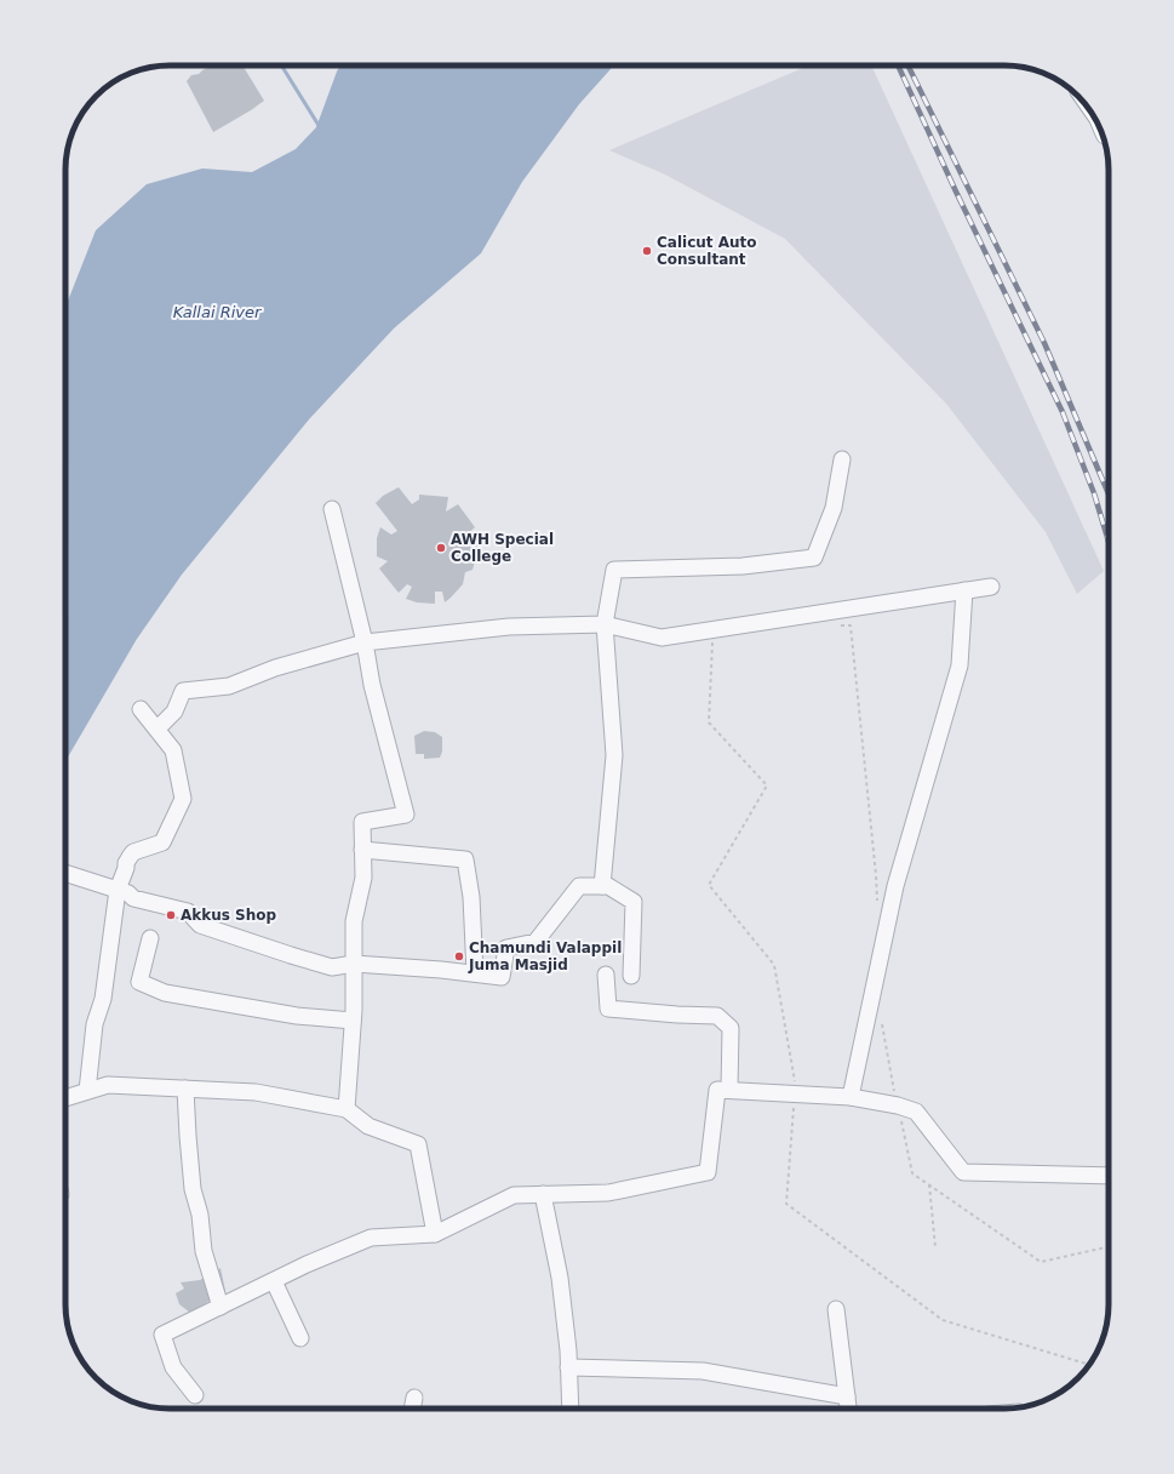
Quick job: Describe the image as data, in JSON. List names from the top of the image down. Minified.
{"water":["Kallai River"],"places":["Calicut Auto Consultant","AWH Special College","Akkus Shop","Chamundi Valappil Juma Masjid"]}
